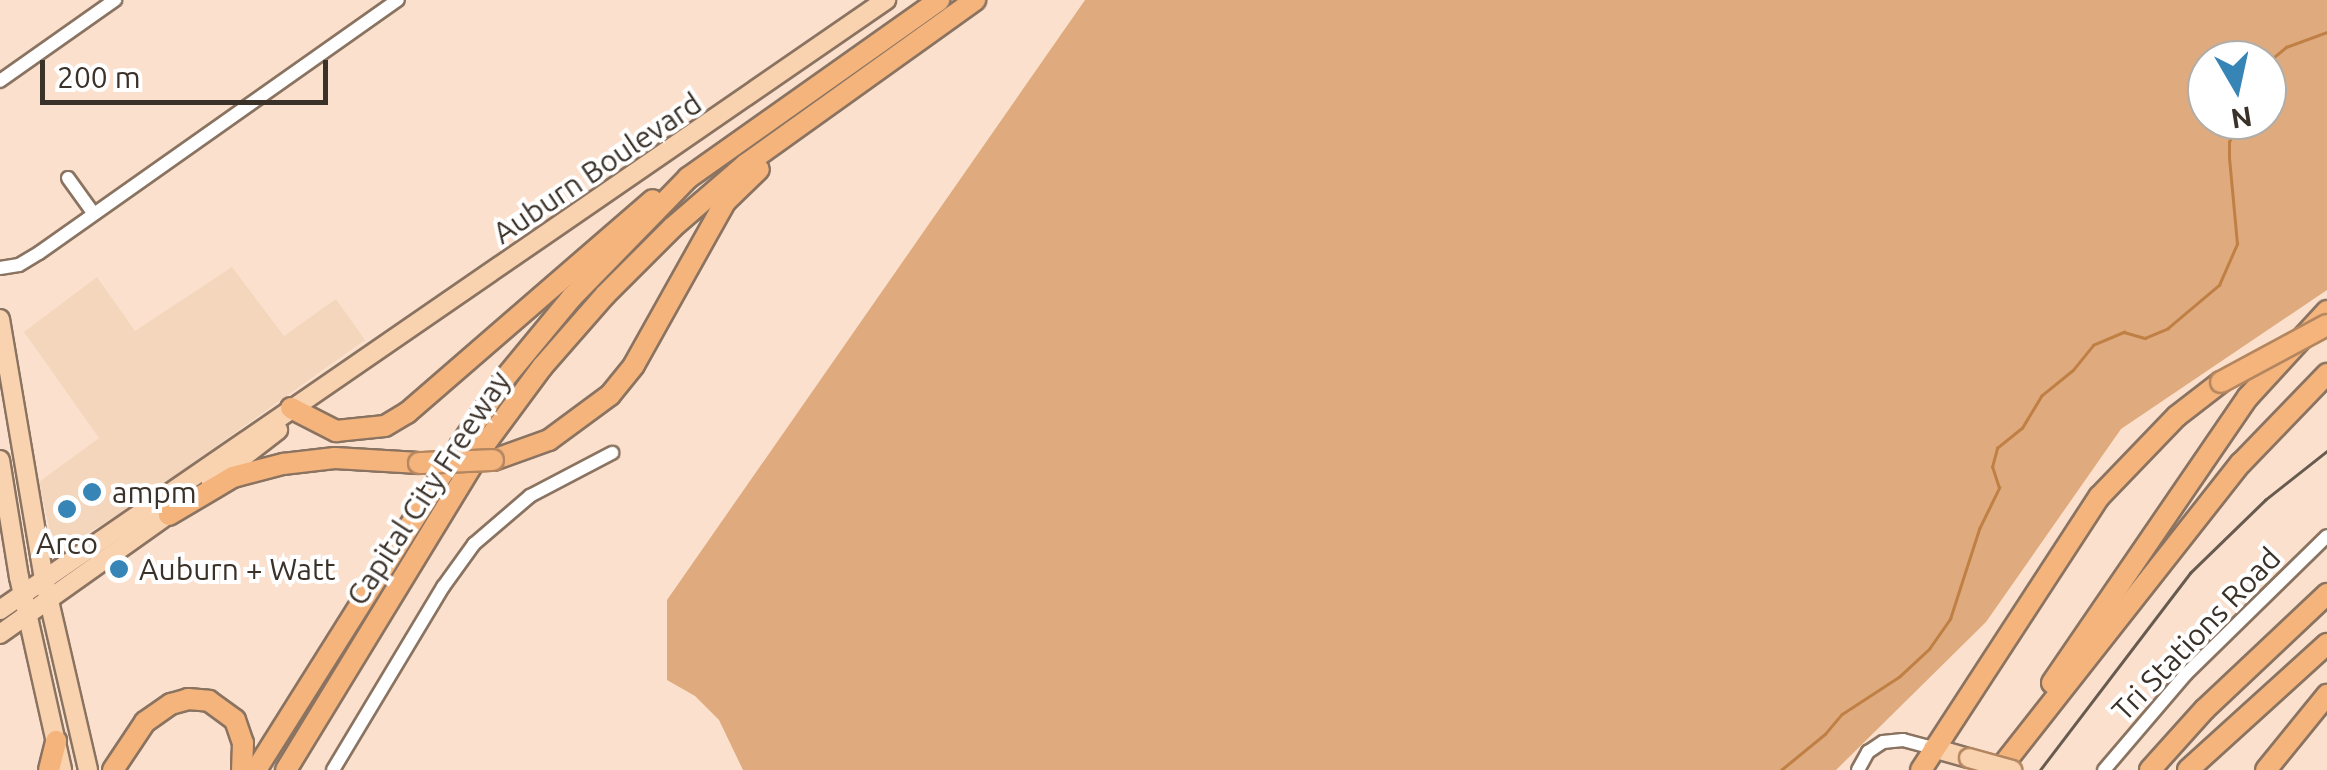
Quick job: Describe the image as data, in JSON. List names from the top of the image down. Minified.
{"streets":{"highway":["Capital City Freeway"],"main road":["Auburn Boulevard"],"street":["Tri Stations Road"]},"places":["ampm","Arco","Auburn + Watt"],"scale_bar":"200 m","north":"bottom"}
